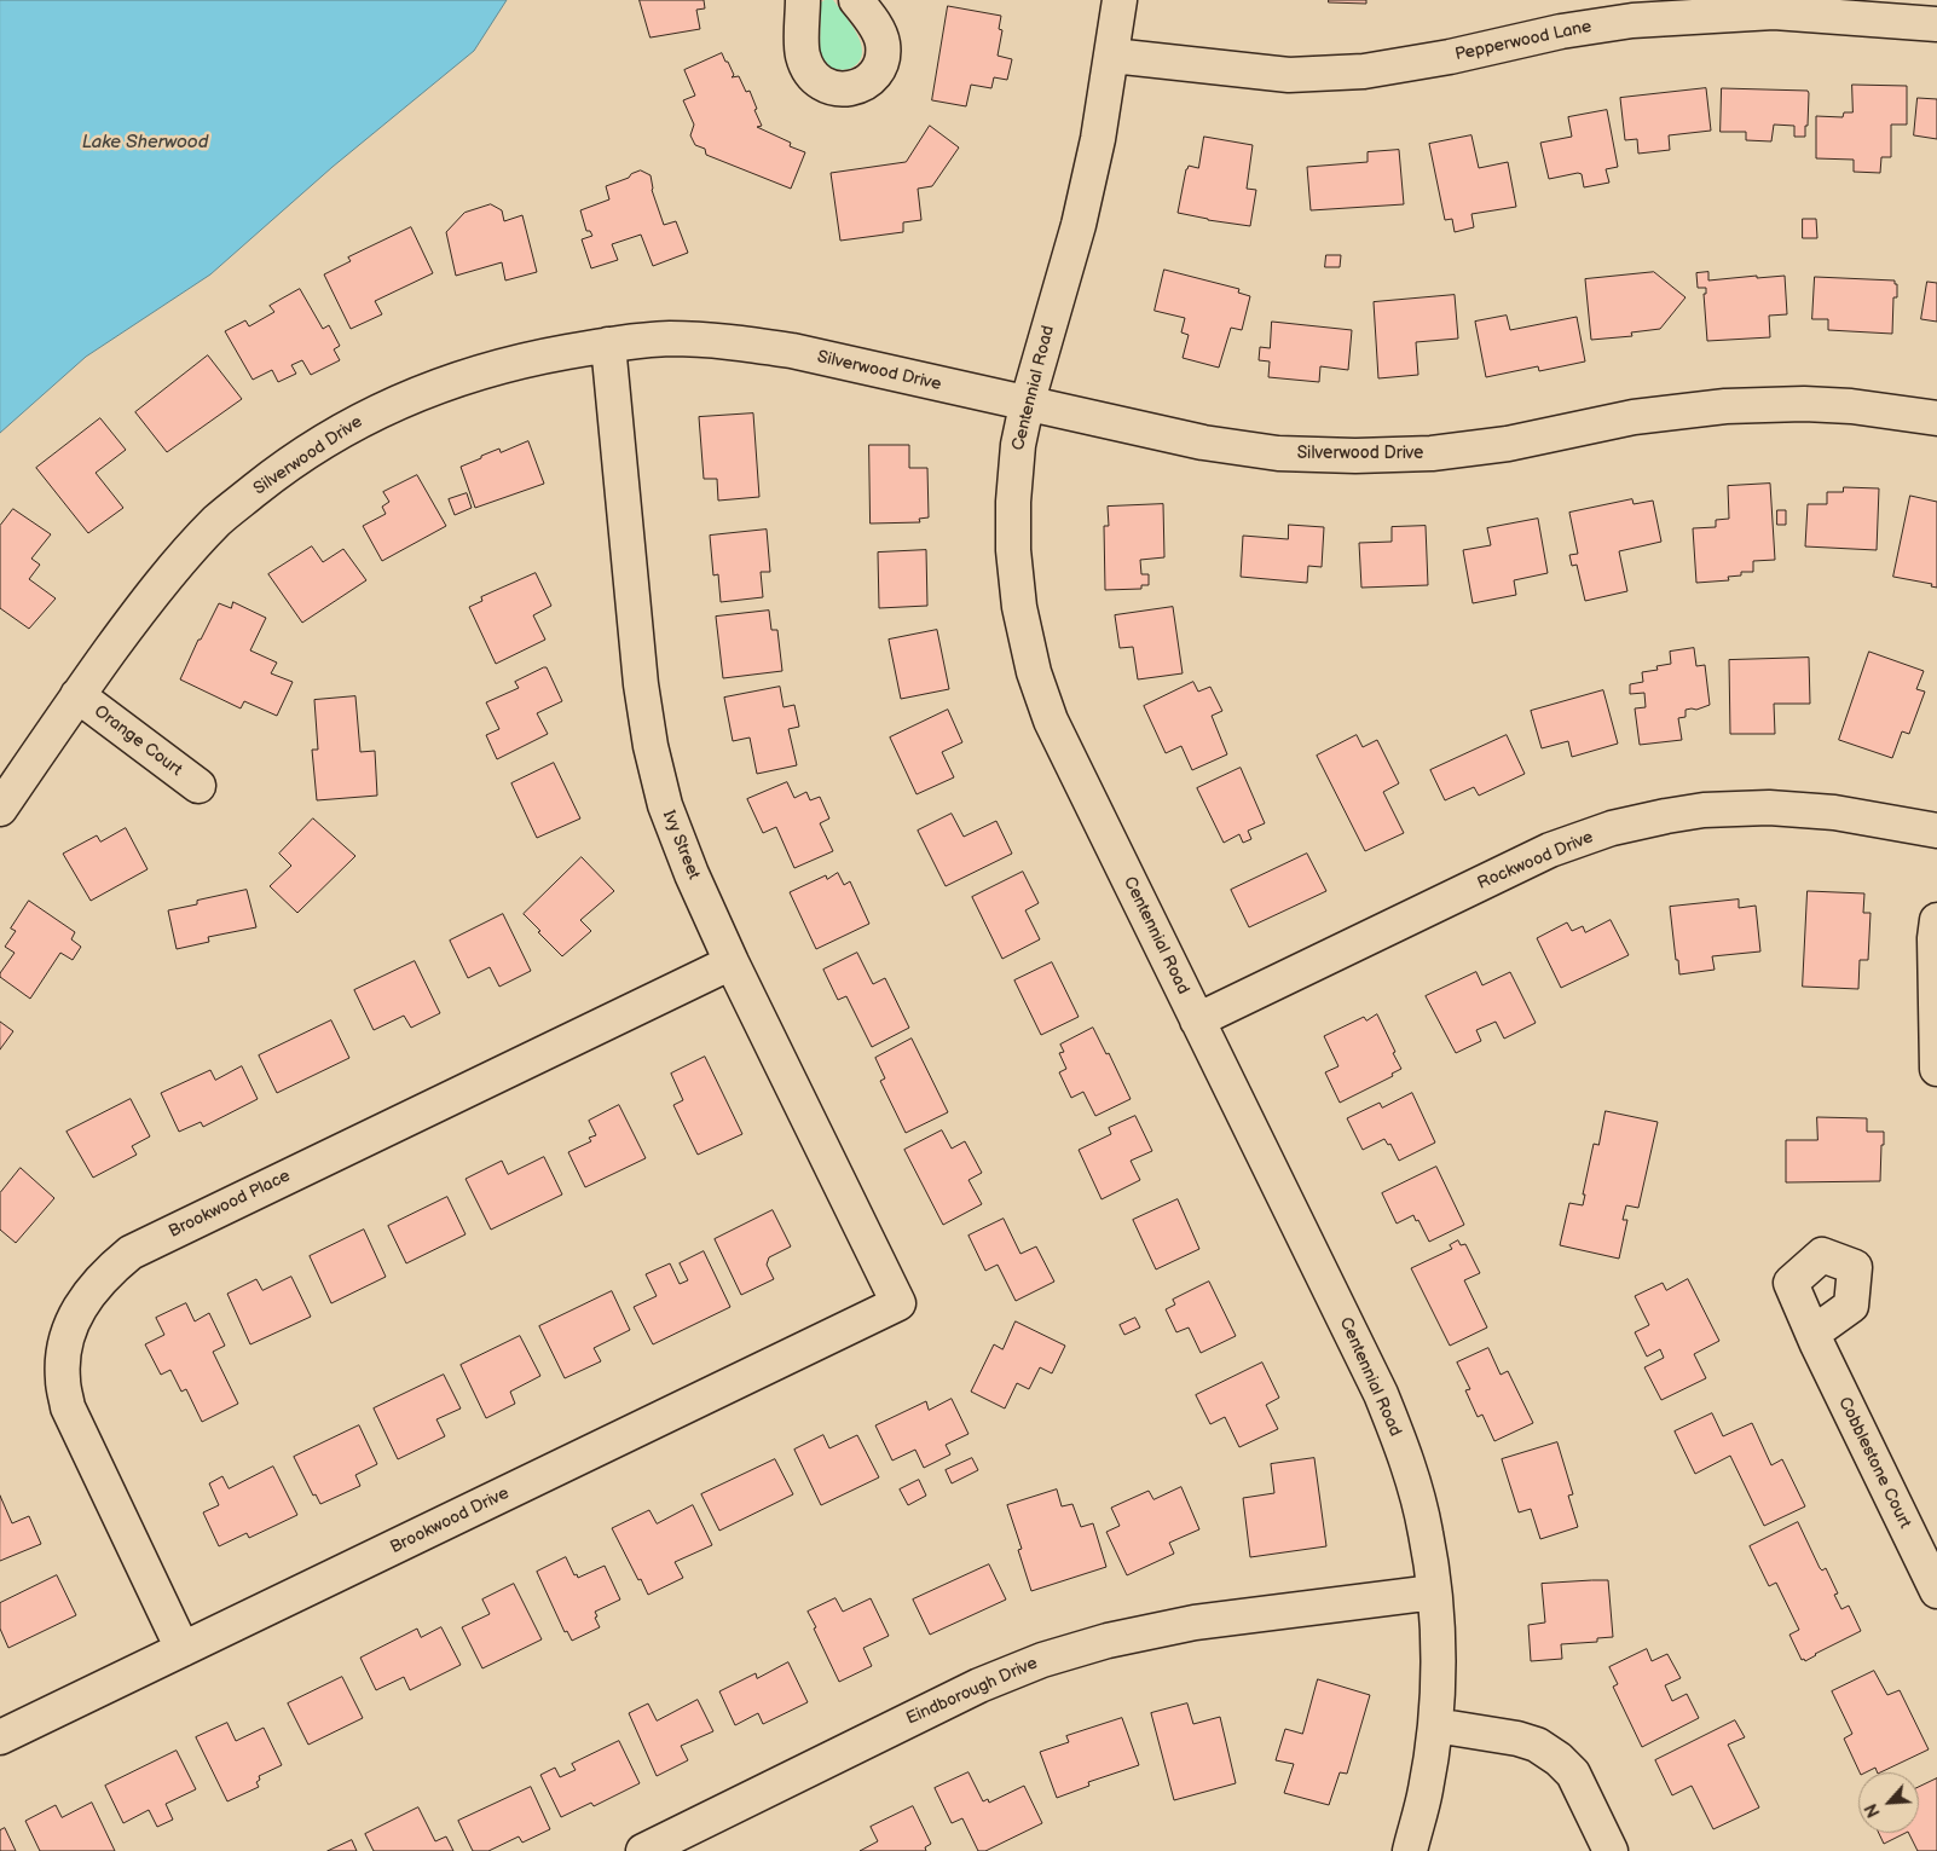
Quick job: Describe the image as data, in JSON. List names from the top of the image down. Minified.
{"streets":{"street":["Pepperwood Lane","Silverwood Drive","Centennial Road","Orange Court","Ivy Street","Rockwood Drive","Brookwood Place","Cobblestone Court","Brookwood Drive","Eindborough Drive"]},"crossings":[["Pepperwood Lane","Centennial Road"],["Silverwood Drive","Centennial Road"],["Silverwood Drive","Orange Court"],["Silverwood Drive","Ivy Street"],["Centennial Road","Rockwood Drive"],["Centennial Road","Eindborough Drive"],["Ivy Street","Brookwood Place"],["Ivy Street","Brookwood Drive"],["Brookwood Place","Brookwood Drive"]],"water":["Lake Sherwood"],"north":"bottom left"}
